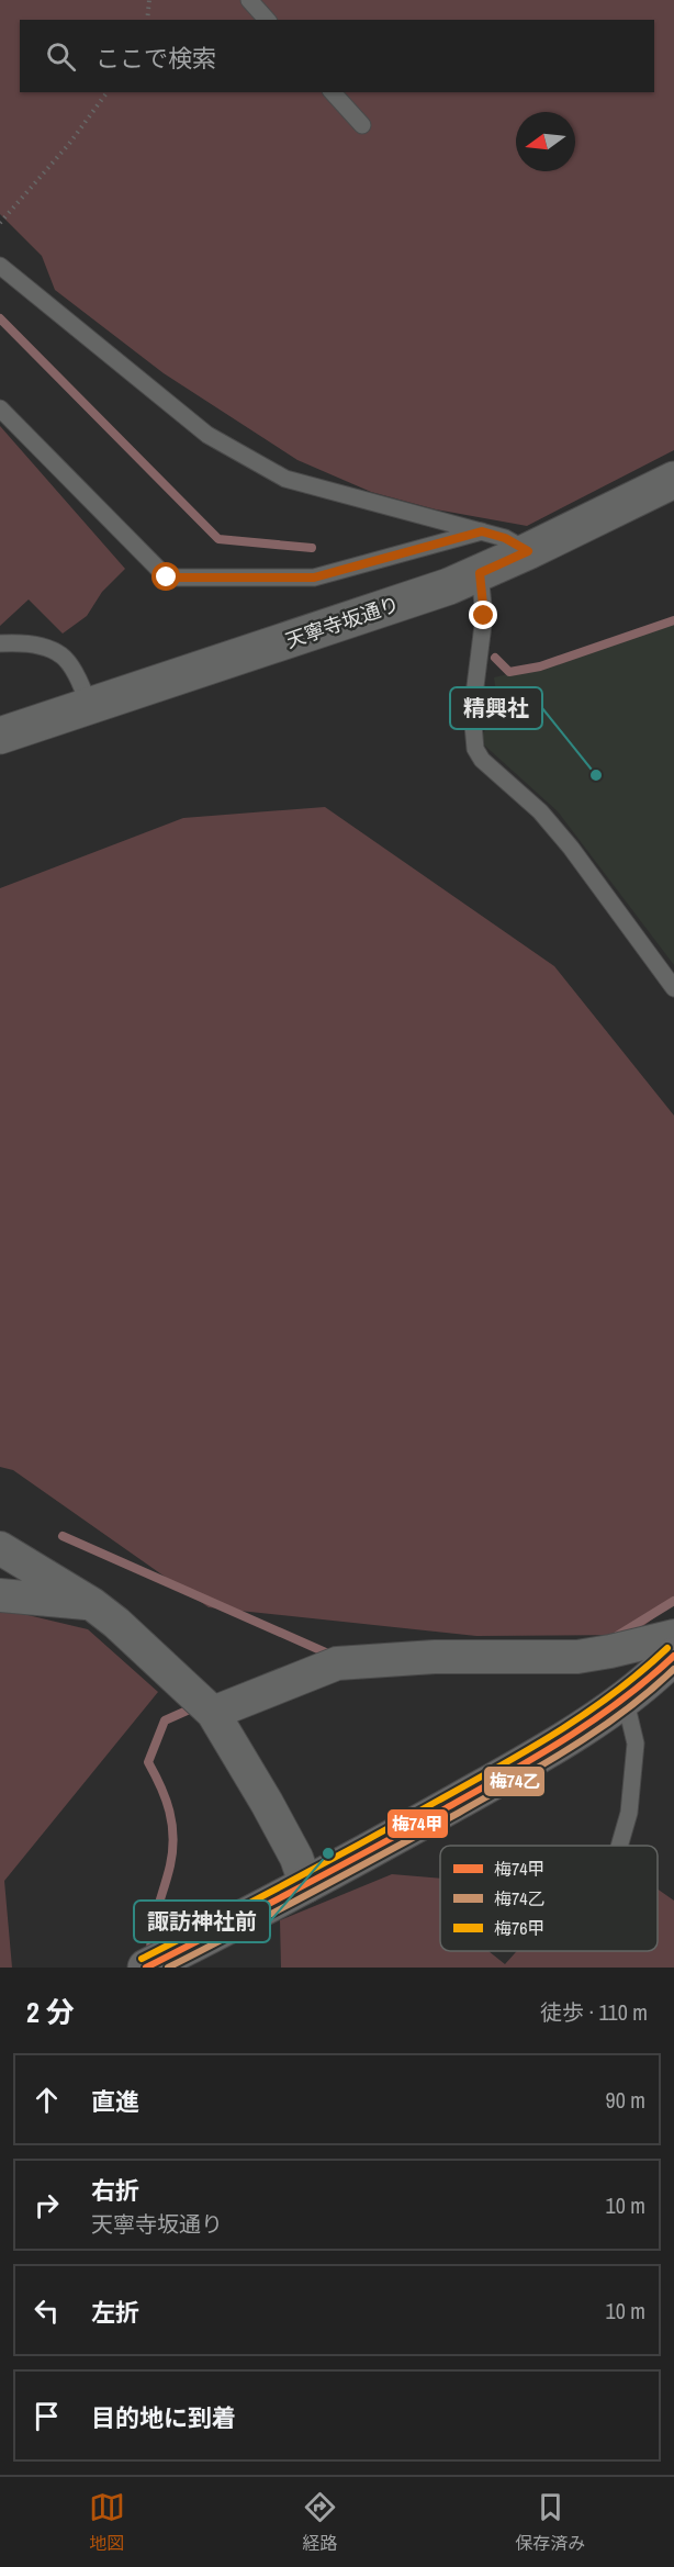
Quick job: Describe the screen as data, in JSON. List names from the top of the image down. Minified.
{"streets":{"street":["天寧寺坂通り"]},"places":["精興社","諏訪神社前"],"lines":["transit line 梅76甲","transit line 梅74甲","transit line 梅74乙"],"legend":["梅74甲","梅74乙","梅76甲"],"north":"left","page":{"search":"ここで検索","heading":["2 分","徒歩 · 110 m"],"list":[["直進","90 m"],["右折","天寧寺坂通り","10 m"],["左折","10 m"],"目的地に到着"],"nav":["地図","経路","保存済み"]}}
